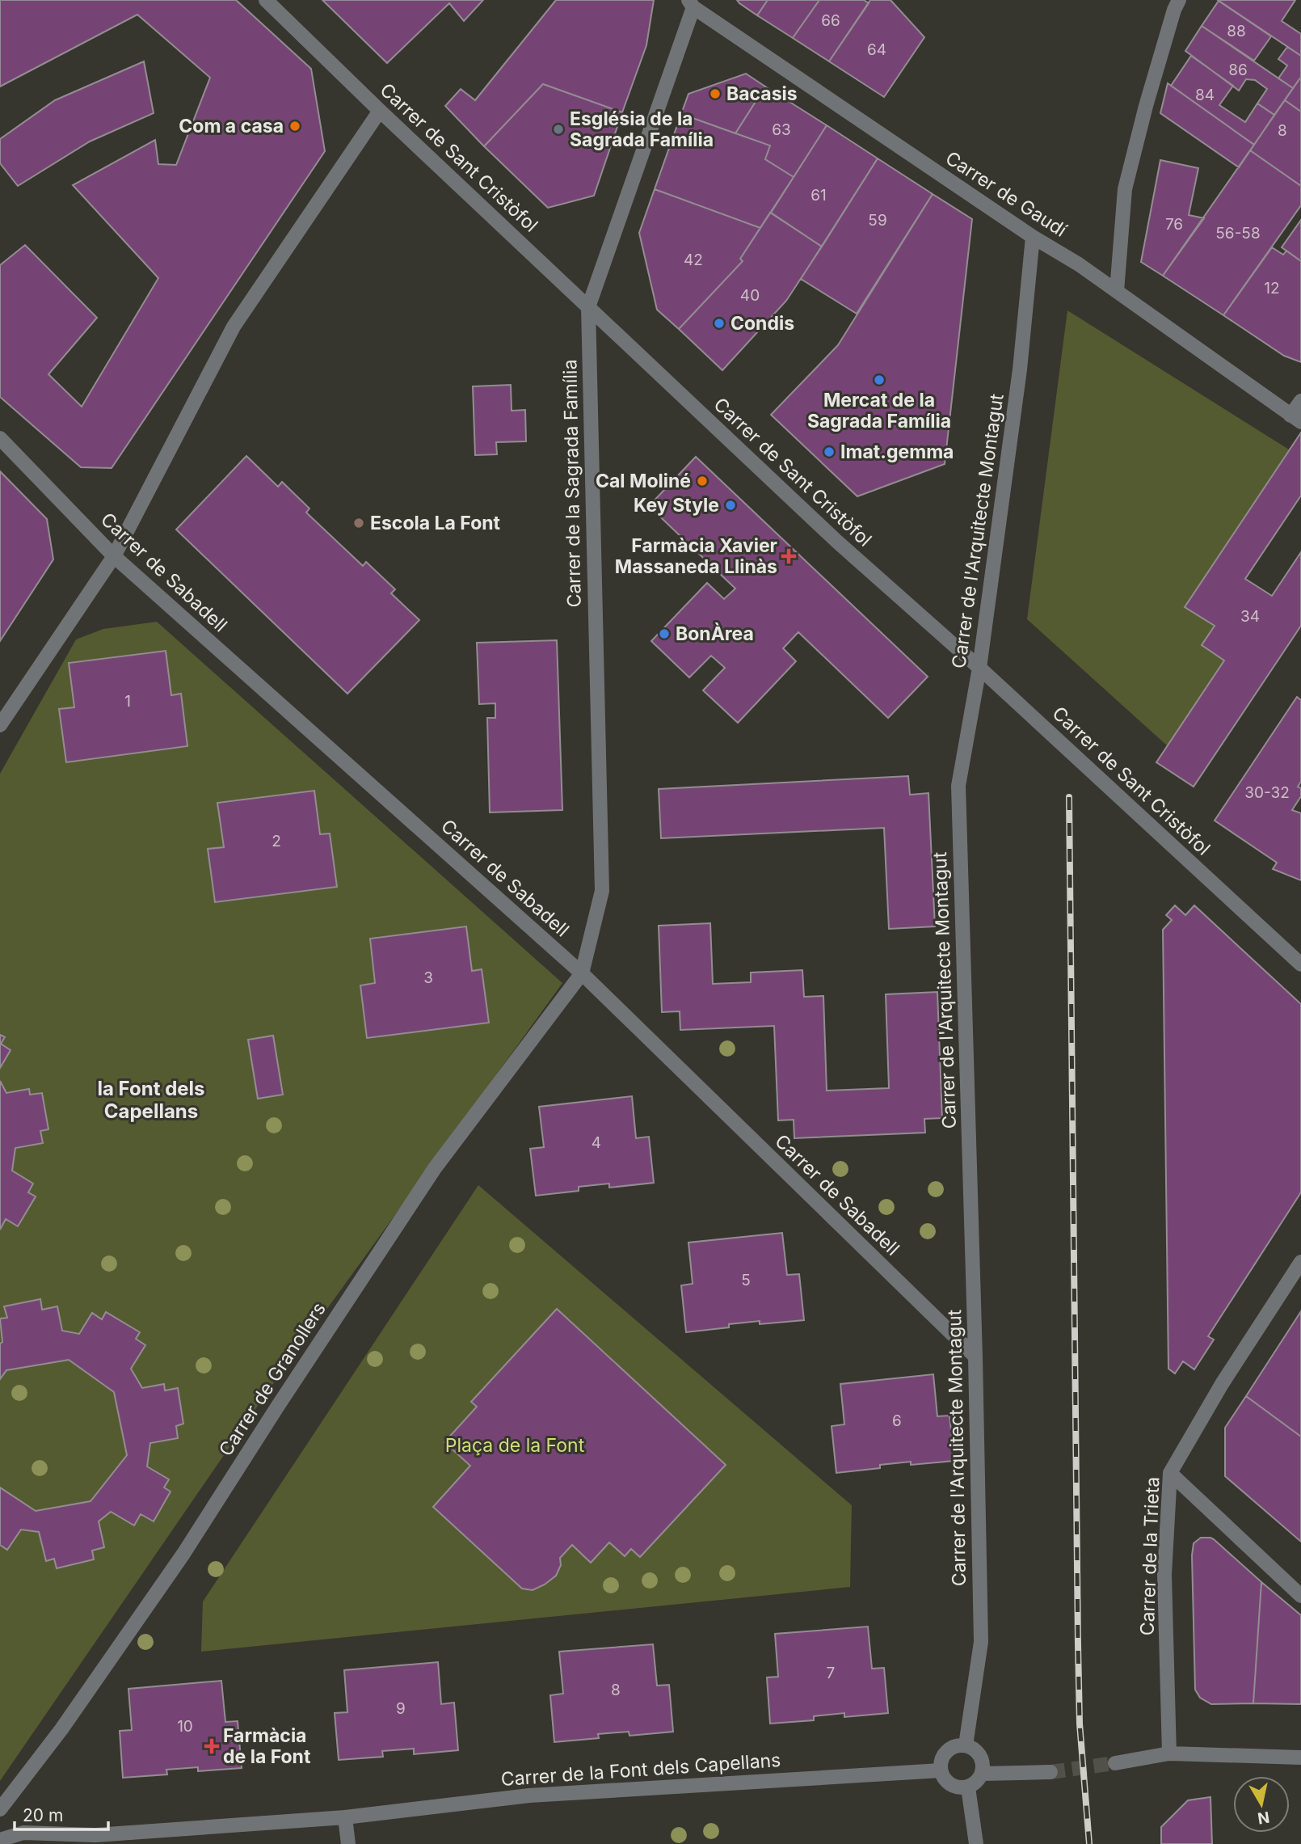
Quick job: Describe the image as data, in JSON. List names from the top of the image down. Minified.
{"streets":{"street":["Carrer de Sant Cristòfol","Carrer de Gaudí","Carrer de la Sagrada Família","Carrer de l'Arquitecte Montagut","Carrer de Sabadell","Carrer de Granollers","Carrer de la Trieta","Carrer de la Font dels Capellans"]},"crossings":[["Carrer de Sant Cristòfol","Carrer de la Sagrada Família"],["Carrer de Sant Cristòfol","Carrer de l'Arquitecte Montagut"],["Carrer de Gaudí","Carrer de la Sagrada Família"],["Carrer de Gaudí","Carrer de l'Arquitecte Montagut"],["Carrer de la Sagrada Família","Carrer de Sabadell"],["Carrer de la Sagrada Família","Carrer de Granollers"],["Carrer de l'Arquitecte Montagut","Carrer de Sabadell"],["Carrer de l'Arquitecte Montagut","Carrer de la Font dels Capellans"],["Carrer de Sabadell","Carrer de Granollers"]],"districts":["la Font dels Capellans"],"parks":["Plaça de la Font"],"places":{"other":["Bacasis","Com a casa","Església de la Sagrada Família","Condis","Mercat de la Sagrada Família","Imat.gemma","Cal Moliné","Key Style","Escola La Font","BonÀrea"],"health":["Farmàcia Xavier Massaneda Llinàs","Farmàcia de la Font"]},"house_numbers":["66","88","64","86","84","63","8","61","59","76","56-58","42","12","40","34","1","30-32","2","3","4","5","6","7","8","9","10"],"scale_bar":"20 m","north":"bottom"}
